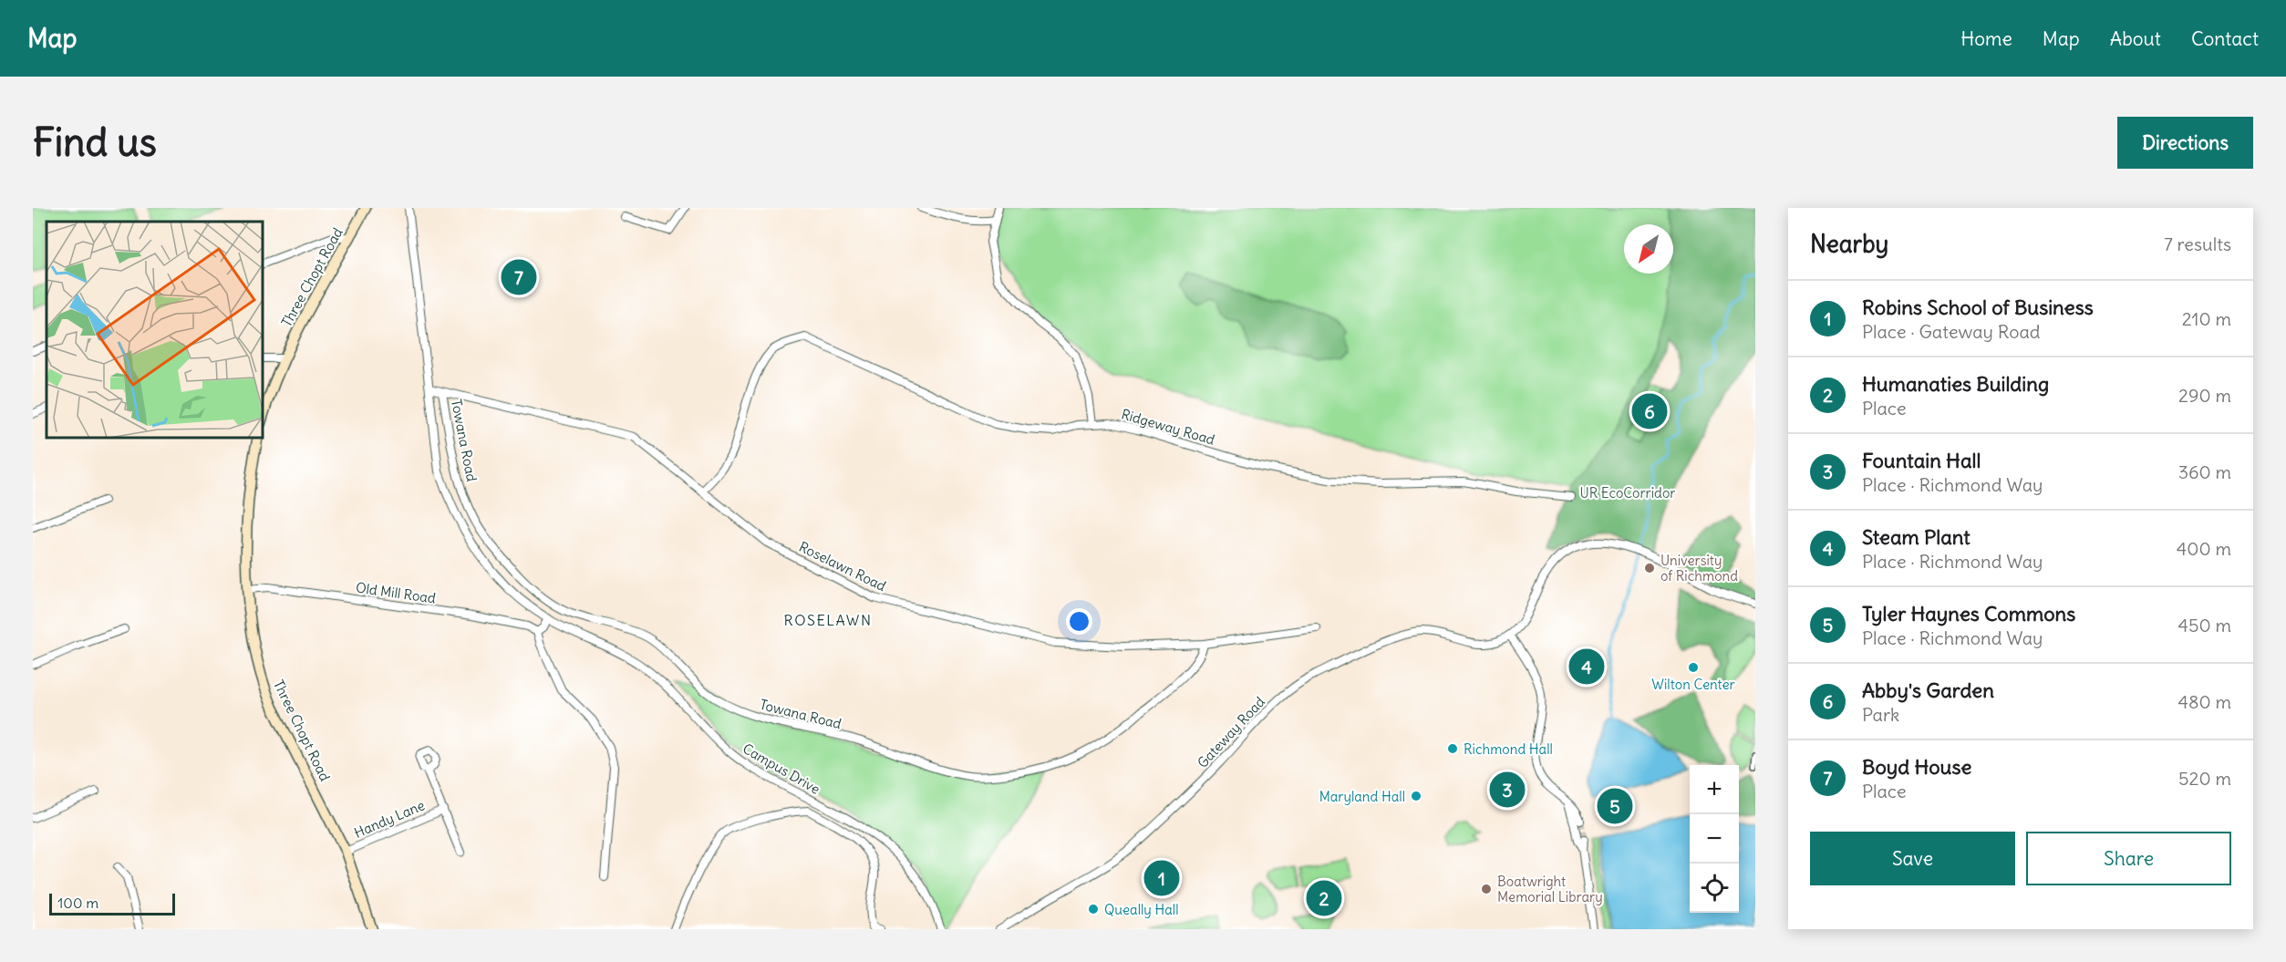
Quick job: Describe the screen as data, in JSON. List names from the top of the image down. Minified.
{"streets":{"main road":["Three Chopt Road"],"street":["Ridgeway Road","Towana Road","Roselawn Road","Old Mill Road","Gateway Road","Campus Drive","Handy Lane"]},"crossings":[["Three Chopt Road","Old Mill Road"],["Three Chopt Road","Handy Lane"],["Ridgeway Road","Roselawn Road"],["Towana Road","Roselawn Road"],["Towana Road","Campus Drive"]],"districts":["ROSELAWN"],"parks":["UR EcoCorridor"],"places":["University of Richmond","Wilton Center","Richmond Hall","Maryland Hall","Boatwright Memorial Library","Queally Hall"],"scale_bar":"100 m","north":"bottom left","page":{"header":"Map","nav":["Home","Map","About","Contact"],"buttons":["Directions",["Save","Share"]],"title":"Find us","heading":["Nearby","7 results"],"pins":["7","6","4","3","5","1","2"],"list":[{"mark":"1","name":"Robins School of Business","note":"Place · Gateway Road","value":"210 m"},{"mark":"2","name":"Humanaties Building","note":"Place","value":"290 m"},{"mark":"3","name":"Fountain Hall","note":"Place · Richmond Way","value":"360 m"},{"mark":"4","name":"Steam Plant","note":"Place · Richmond Way","value":"400 m"},{"mark":"5","name":"Tyler Haynes Commons","note":"Place · Richmond Way","value":"450 m"},{"mark":"6","name":"Abby's Garden","note":"Park","value":"480 m"},{"mark":"7","name":"Boyd House","note":"Place","value":"520 m"}],"map_buttons":["+","−"],"scale":"100 m"}}
